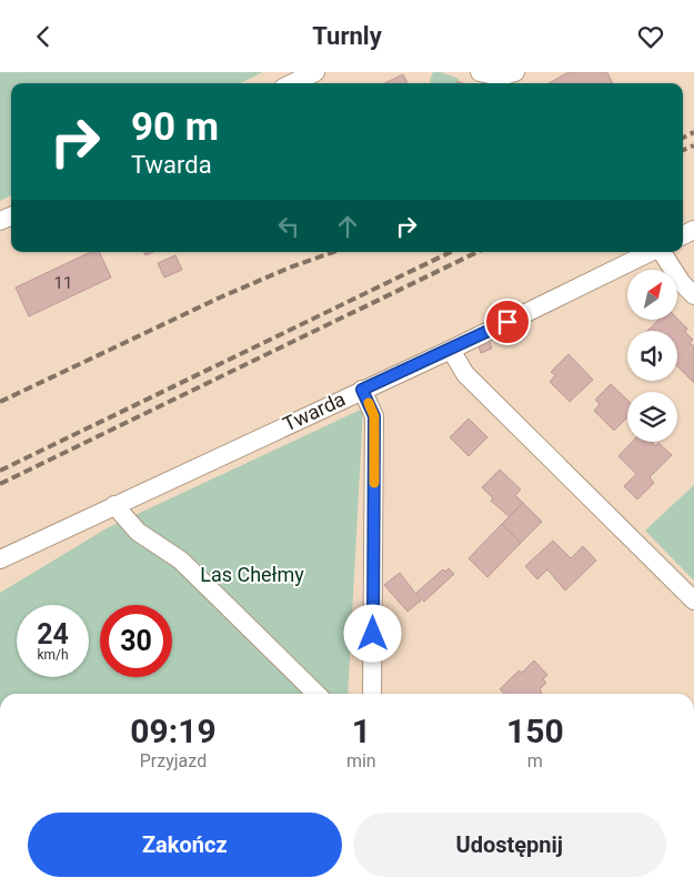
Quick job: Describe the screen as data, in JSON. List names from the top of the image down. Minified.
{"streets":{"street":["Twarda"]},"parks":["Las Chełmy"],"house_numbers":["11"],"north":"top right","page":{"header":"Turnly","turn":["90 m","Twarda"],"speed":"24 km/h","limit":"30","eta":["09:19","Przyjazd","1","min","150","m"],"buttons":["Zakończ","Udostępnij"]}}
